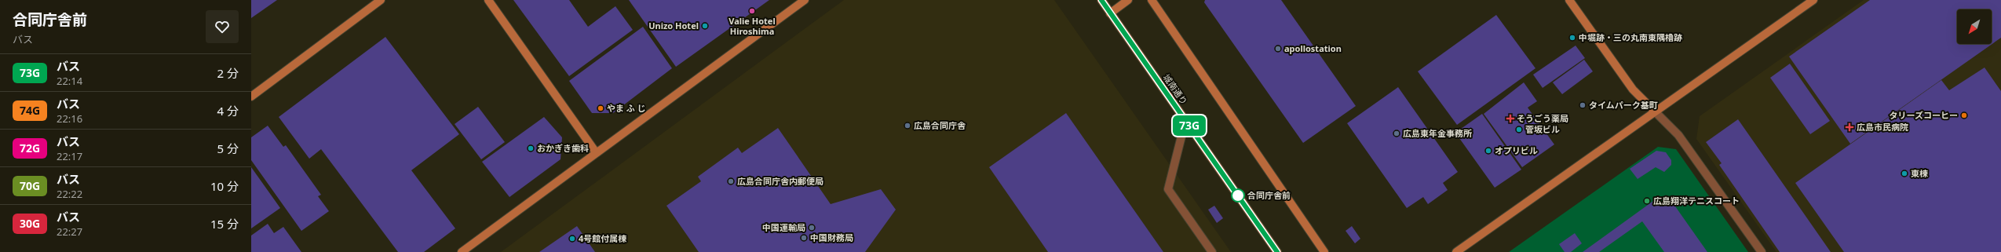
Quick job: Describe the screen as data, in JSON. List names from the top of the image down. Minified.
{"streets":{"street":["城南通り"]},"places":{"other":["Valie Hotel Hiroshima","Unizo Hotel","中堀跡・三の丸南東隅櫓跡","apollostation","タイムパーク基町","やま ふ じ","タリーズコーヒー","広島合同庁舎","菅坂ビル","広島東年金事務所","おかぎき歯科","オプリビル","東棟","広島合同庁舎内郵便局","合同庁舎前","広島翔洋テニスコート","中国運輸局","中国財務局","4号館付属棟"],"health":["そうごう薬局","広島市民病院"]},"lines":["bus line 73G"],"north":"bottom left","page":{"heading":["合同庁舎前","バス"],"on_map":"73G","list":[{"mark":"73G","name":"バス","note":"22:14","value":"2 分"},{"mark":"74G","name":"バス","note":"22:16","value":"4 分"},{"mark":"72G","name":"バス","note":"22:17","value":"5 分"},{"mark":"70G","name":"バス","note":"22:22","value":"10 分"},{"mark":"30G","name":"バス","note":"22:27","value":"15 分"}]}}
